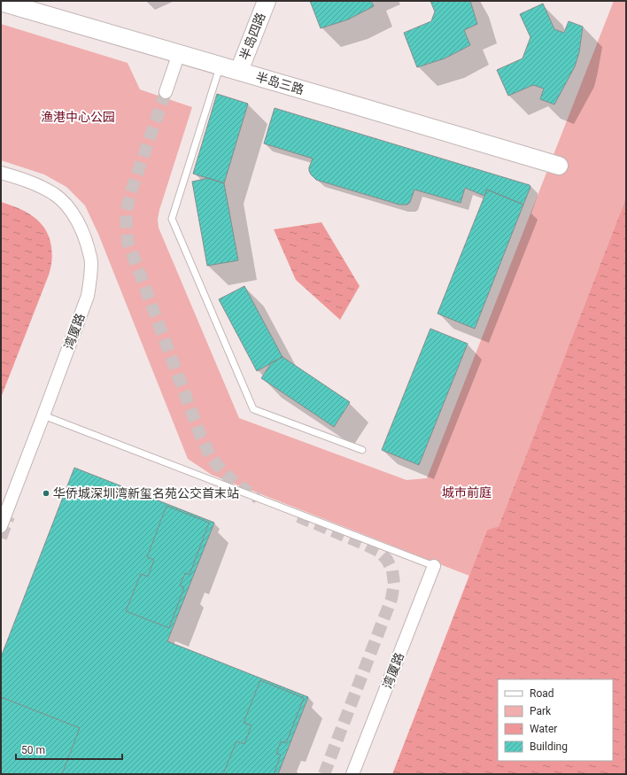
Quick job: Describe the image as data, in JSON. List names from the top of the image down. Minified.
{"streets":{"street":["半岛四路","半岛三路","湾厦路"]},"crossings":[["半岛四路","半岛三路"]],"parks":["渔港中心公园","城市前庭"],"places":["华侨城深圳湾新玺名苑公交首末站"],"legend":["Road","Park","Water","Building"],"scale_bar":"50 m"}
